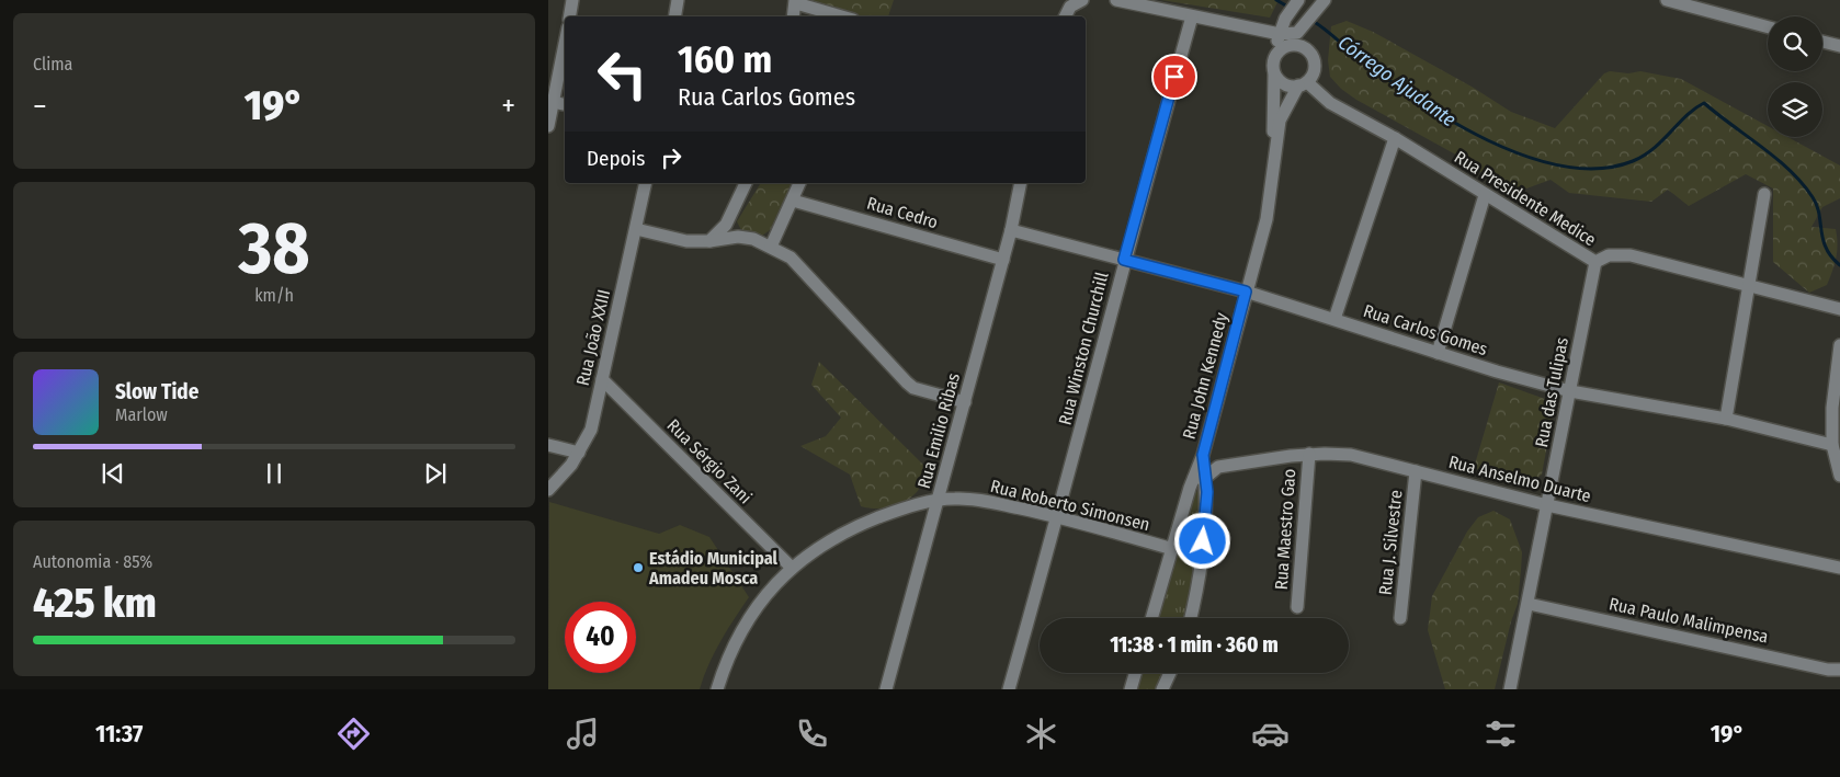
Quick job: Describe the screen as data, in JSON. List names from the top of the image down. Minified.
{"streets":{"street":["Rua Presidente Medice","Rua Cedro","Rua Carlos Gomes","Rua João XXIII","Rua Winston Churchill","Rua John Kennedy","Rua das Tulipas","Rua Emilio Ribas","Rua Sérgio Zani","Rua Anselmo Duarte","Rua Roberto Simonsen","Rua Maestro Gao","Rua J. Silvestre","Rua Paulo Malimpensa"]},"crossings":[["Rua Presidente Medice","Rua John Kennedy"],["Rua Presidente Medice","Rua das Tulipas"],["Rua Cedro","Rua Emilio Ribas"],["Rua Carlos Gomes","Rua Winston Churchill"],["Rua Carlos Gomes","Rua John Kennedy"],["Rua Carlos Gomes","Rua das Tulipas"],["Rua Carlos Gomes","Rua Emilio Ribas"],["Rua João XXIII","Rua Sérgio Zani"],["Rua Winston Churchill","Rua Roberto Simonsen"],["Rua John Kennedy","Rua Anselmo Duarte"],["Rua John Kennedy","Rua Roberto Simonsen"],["Rua das Tulipas","Rua Anselmo Duarte"],["Rua das Tulipas","Rua Paulo Malimpensa"],["Rua Emilio Ribas","Rua Roberto Simonsen"],["Rua Sérgio Zani","Rua Roberto Simonsen"],["Rua Anselmo Duarte","Rua Maestro Gao"],["Rua Anselmo Duarte","Rua J. Silvestre"]],"water":["Córrego Ajudante"],"places":["Estádio Municipal Amadeu Mosca"],"page":{"tile":["Clima",["38","km/h"],["Autonomia · 85%","425 km"]],"turn":["160 m","Rua Carlos Gomes"],"heat":["−","19°","+"],"then":"Depois","song":["Slow Tide","Marlow"],"limit":"40","trip":"11:38 · 1 min · 360 m","tabs":["11:37","19°"]}}
